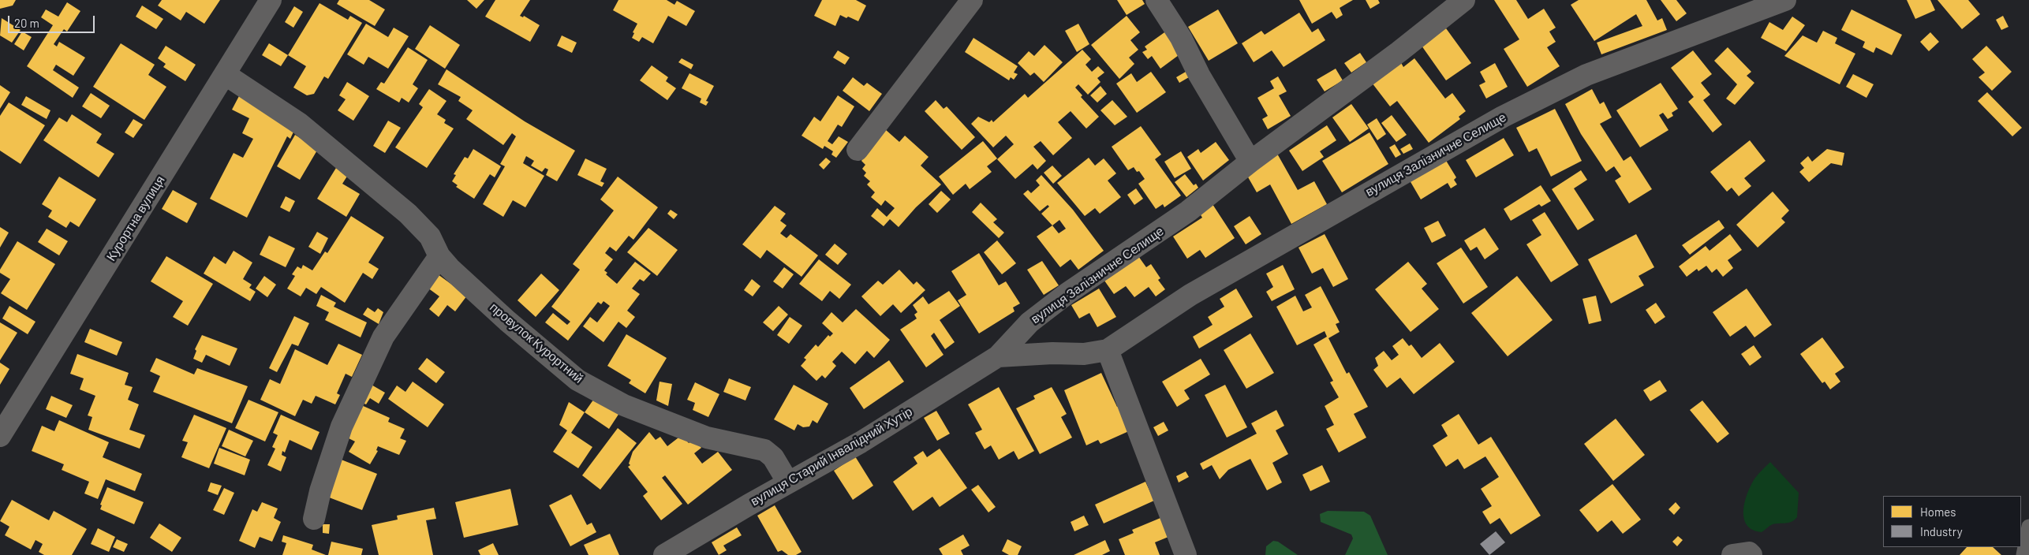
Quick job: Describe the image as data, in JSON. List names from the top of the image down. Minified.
{"streets":{"street":["вулиця Залізничне Селище","Курортна вулиця","провулок Курортний","вулиця Старий Інвалідний Хутір"]},"crossings":[["вулиця Залізничне Селище","вулиця Старий Інвалідний Хутір"],["Курортна вулиця","провулок Курортний"],["провулок Курортний","вулиця Старий Інвалідний Хутір"]],"legend":["Homes","Industry"],"scale_bar":"20 m"}
